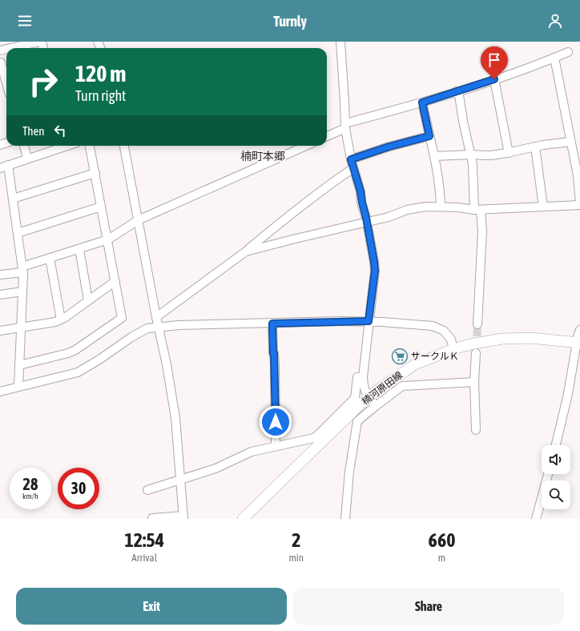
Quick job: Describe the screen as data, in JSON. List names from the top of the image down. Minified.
{"streets":{"main road":["楠河原田線"]},"districts":["楠町本郷"],"places":{"supermarket":["サークルＫ"]},"page":{"header":"Turnly","turn":["120 m","Turn right"],"then":"Then","speed":"28 km/h","limit":"30","eta":["12:54","Arrival","2","min","660","m"],"buttons":["Exit","Share"]}}
